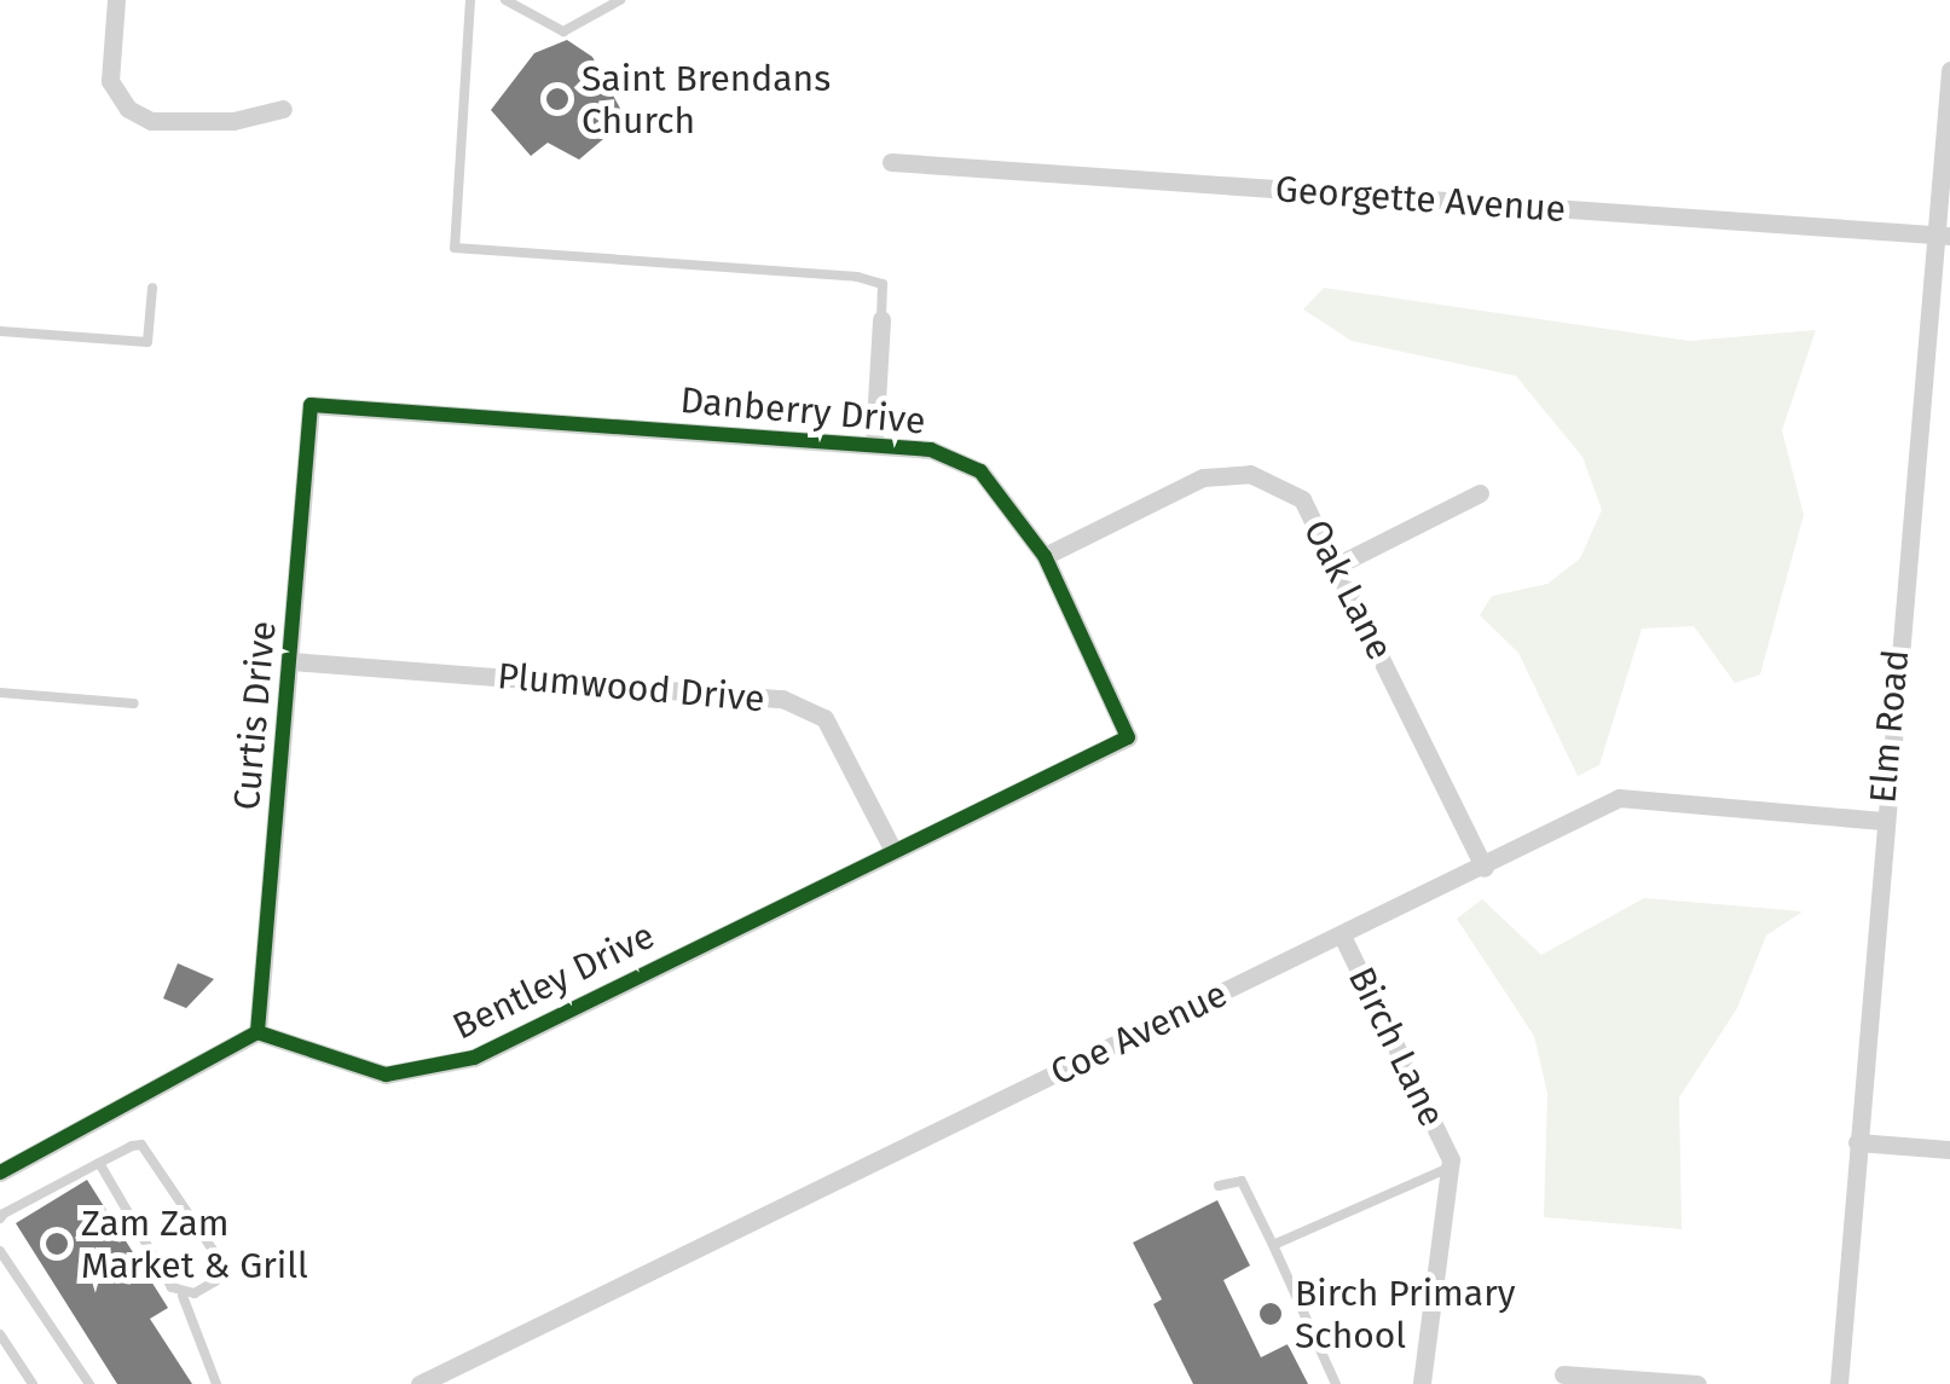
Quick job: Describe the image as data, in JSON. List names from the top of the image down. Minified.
{"streets":{"street":["Georgette Avenue","Danberry Drive","Oak Lane","Plumwood Drive","Curtis Drive","Elm Road","Bentley Drive","Coe Avenue","Birch Lane"]},"crossings":[["Georgette Avenue","Elm Road"],["Danberry Drive","Oak Lane"],["Danberry Drive","Curtis Drive"],["Danberry Drive","Bentley Drive"],["Oak Lane","Coe Avenue"],["Plumwood Drive","Curtis Drive"],["Plumwood Drive","Bentley Drive"],["Curtis Drive","Bentley Drive"],["Elm Road","Coe Avenue"],["Coe Avenue","Birch Lane"]],"places":["Saint Brendans Church","Zam Zam Market & Grill","Birch Primary School"]}
